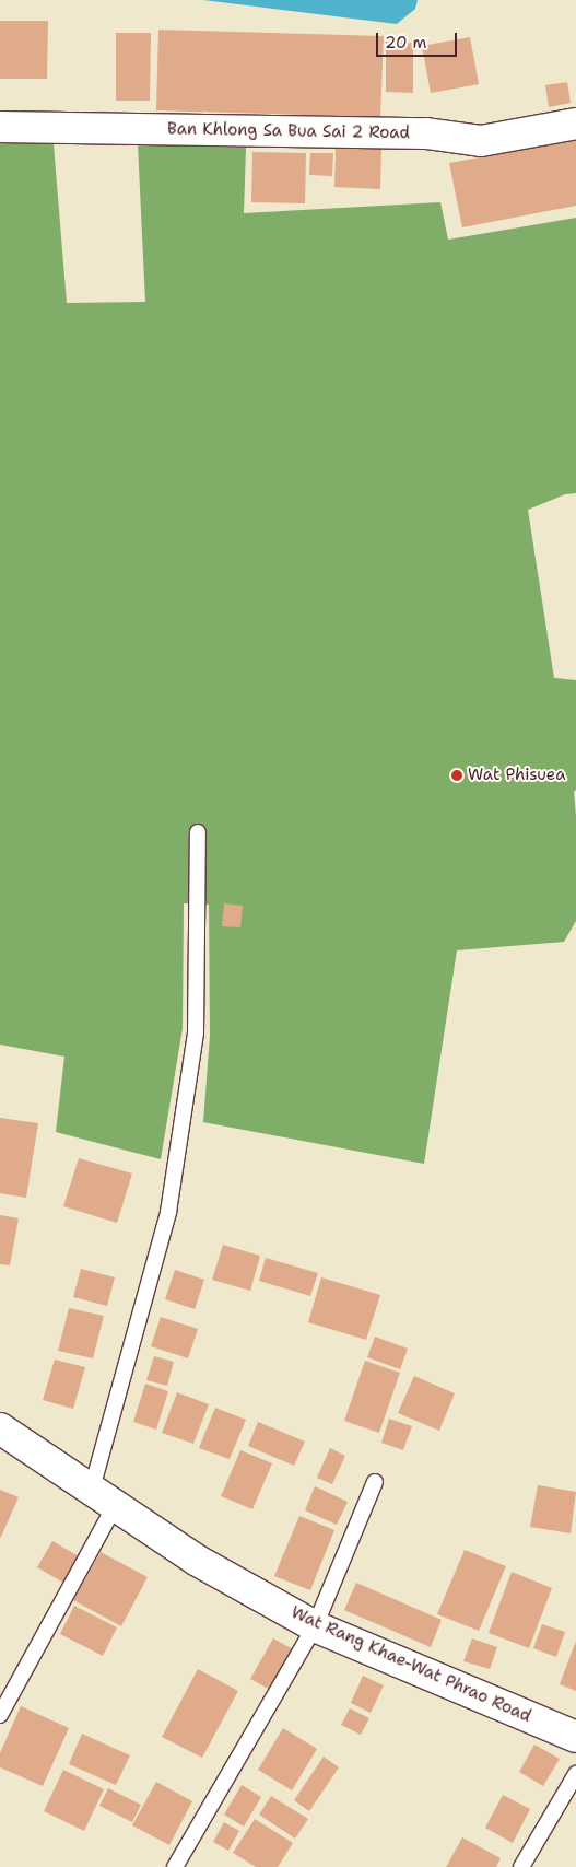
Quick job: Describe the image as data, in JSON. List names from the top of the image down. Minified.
{"streets":{"street":["Ban Khlong Sa Bua Sai 2 Road","Wat Rang Khae-Wat Phrao Road"]},"places":["Wat Phisuea"],"scale_bar":"20 m"}
